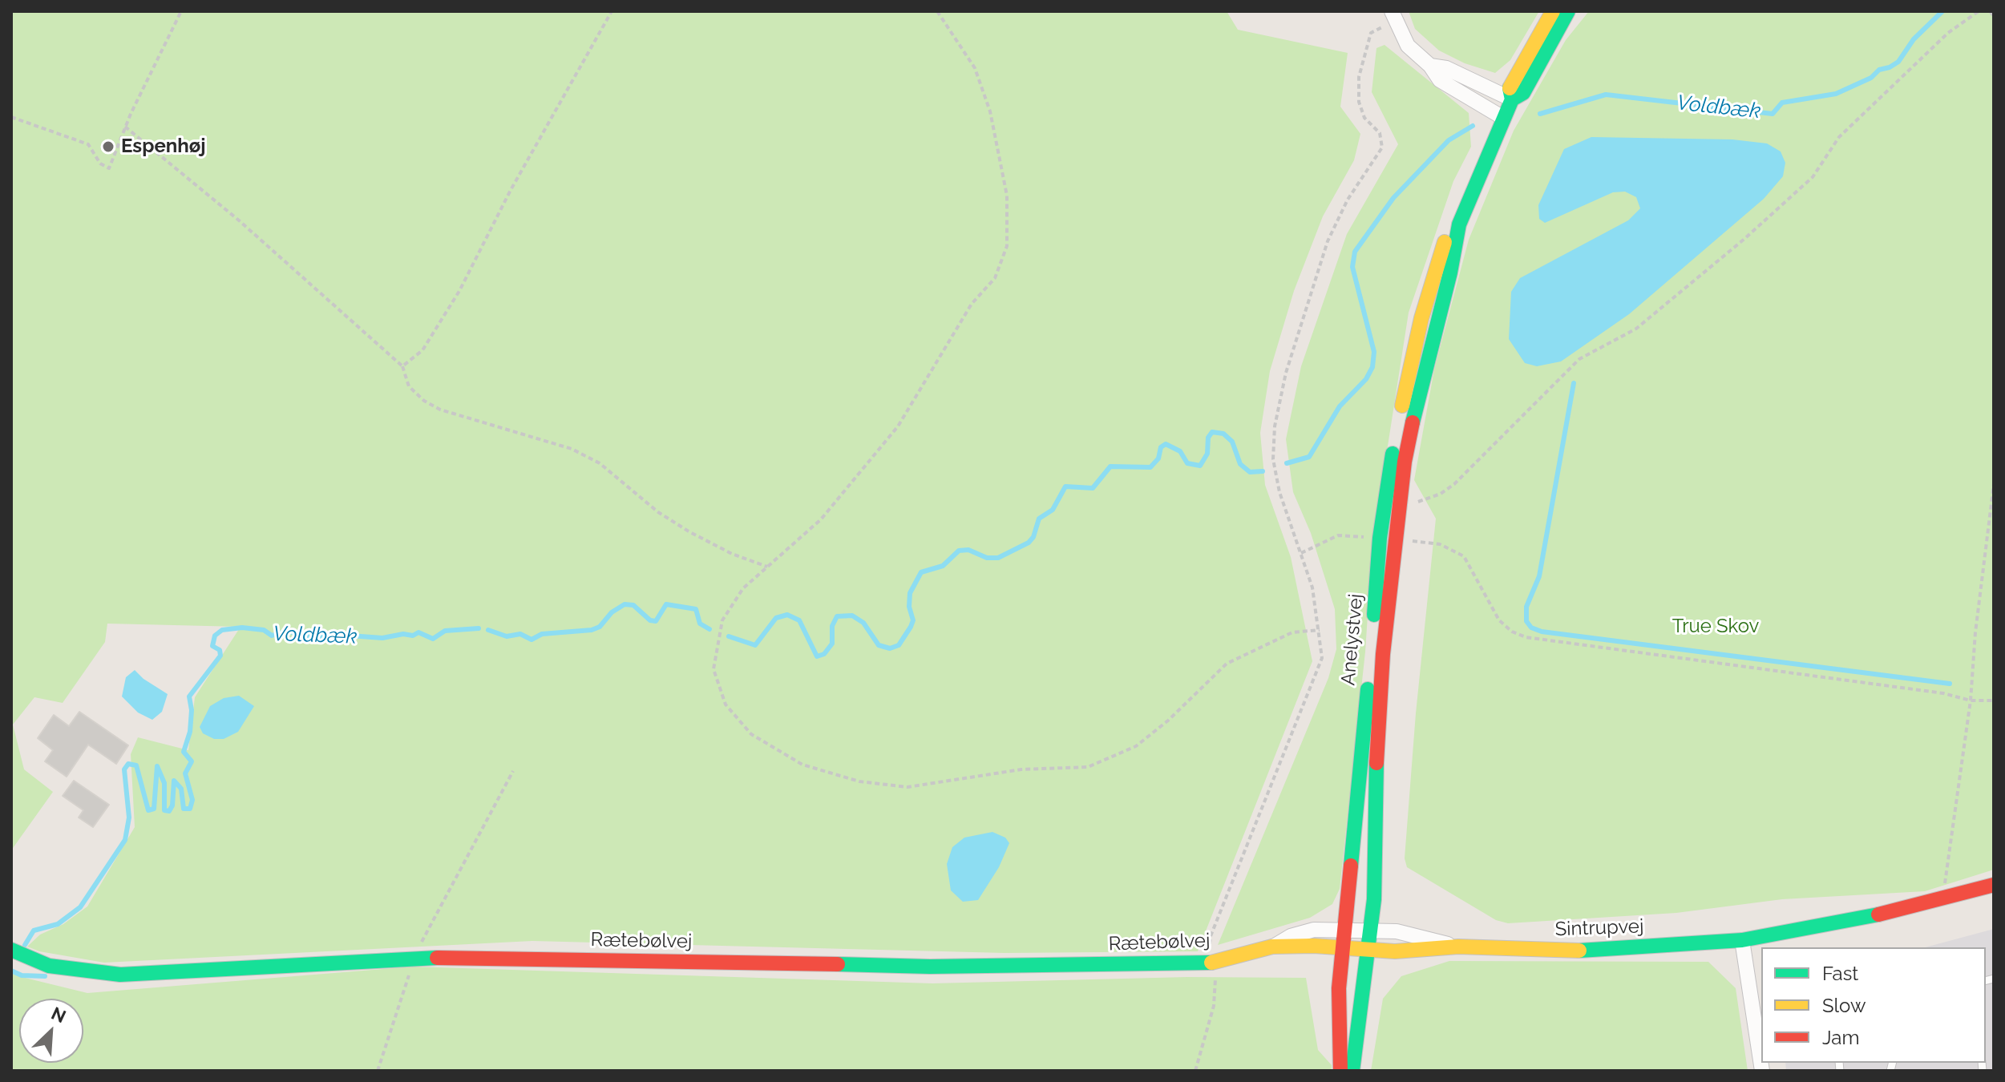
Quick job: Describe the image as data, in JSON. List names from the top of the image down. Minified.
{"streets":{"street":["Anelystvej","Sintrupvej","Rætebølvej"]},"crossings":[["Anelystvej","Sintrupvej"],["Anelystvej","Rætebølvej"],["Sintrupvej","Rætebølvej"]],"water":["Voldbæk"],"parks":["True Skov"],"places":["Espenhøj"],"legend":["Fast","Slow","Jam"],"north":"top right"}
